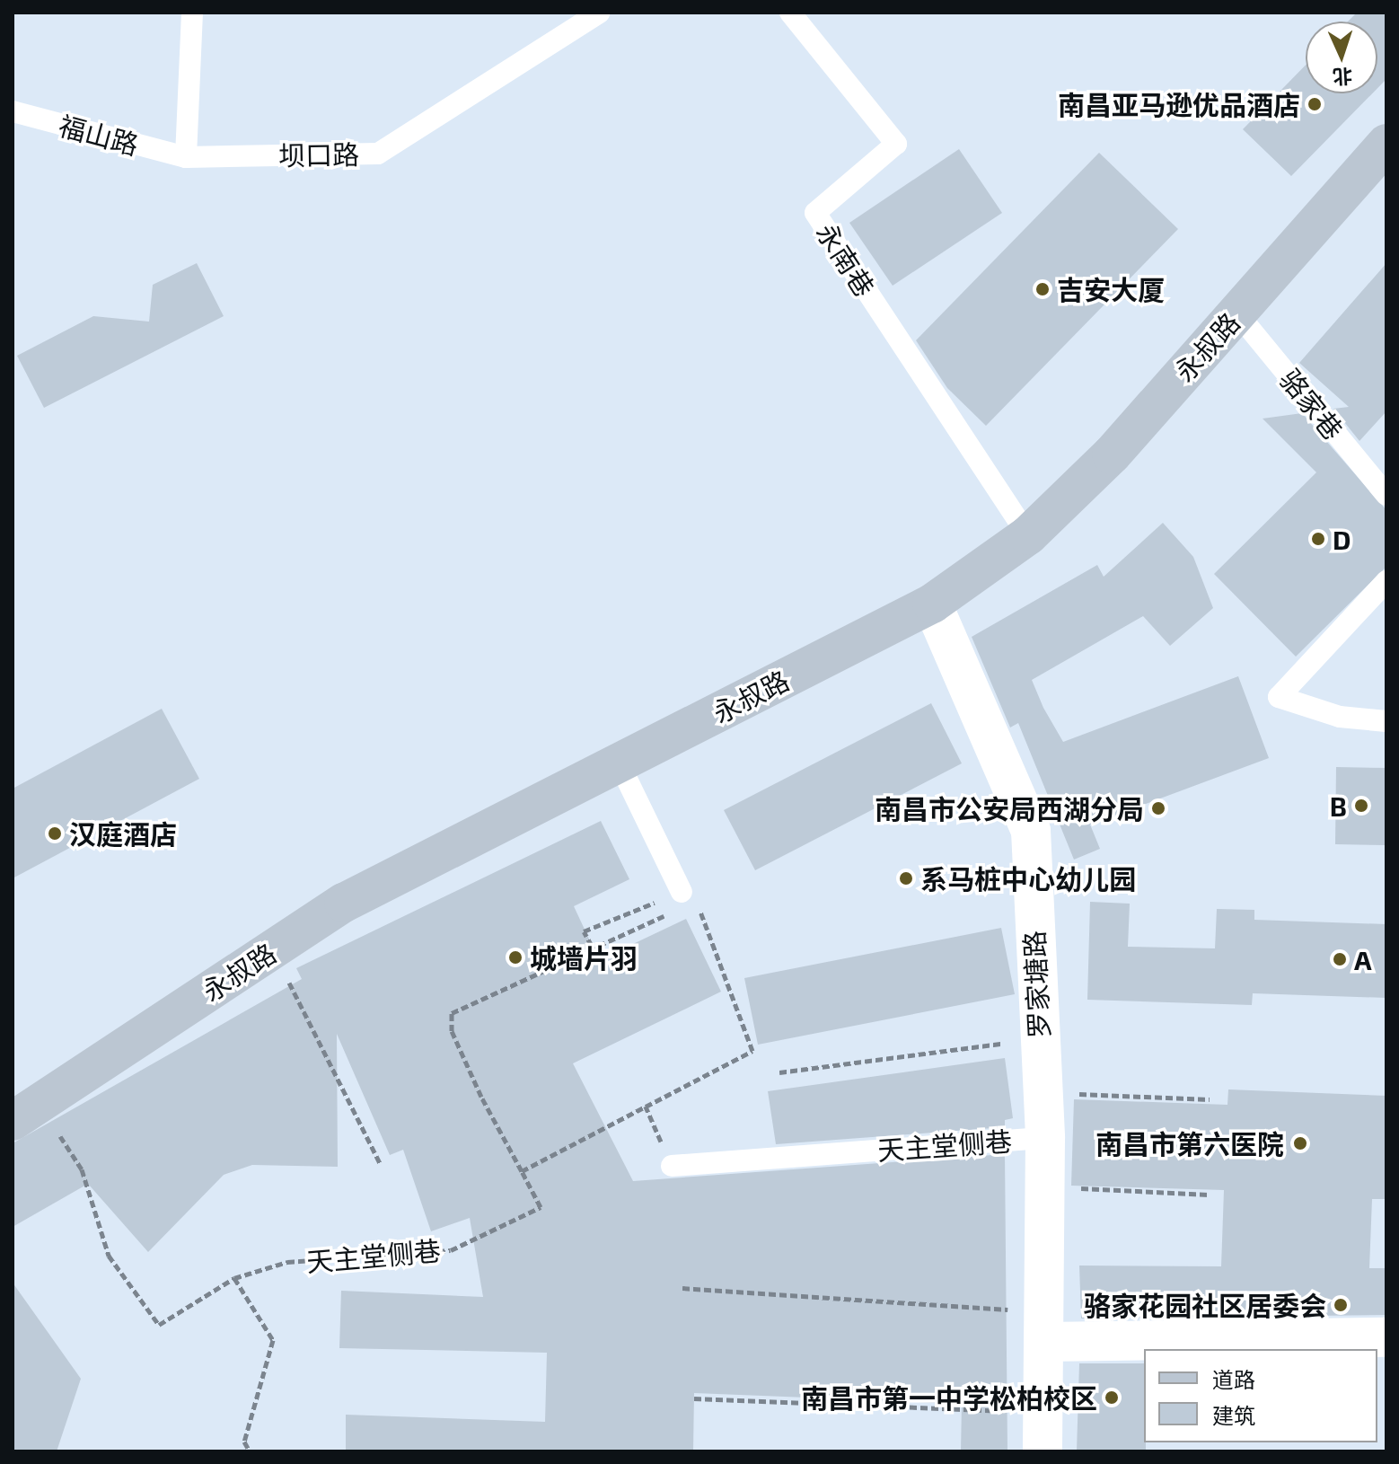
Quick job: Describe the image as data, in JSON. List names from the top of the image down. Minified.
{"streets":{"street":["永叔路","罗家塘路"],"lane":["福山路","坝口路","永南巷","骆家巷","天主堂侧巷"]},"crossings":[["福山路","坝口路"],["永南巷","永叔路"],["永叔路","骆家巷"],["永叔路","罗家塘路"],["永叔路","天主堂侧巷"],["罗家塘路","天主堂侧巷"]],"places":["南昌亚马逊优品酒店","吉安大厦","D","B","南昌市公安局西湖分局","汉庭酒店","系马桩中心幼儿园","城墙片羽","A","南昌市第六医院","骆家花园社区居委会","南昌市第一中学松柏校区"],"legend":["道路","建筑"],"north":"bottom"}
